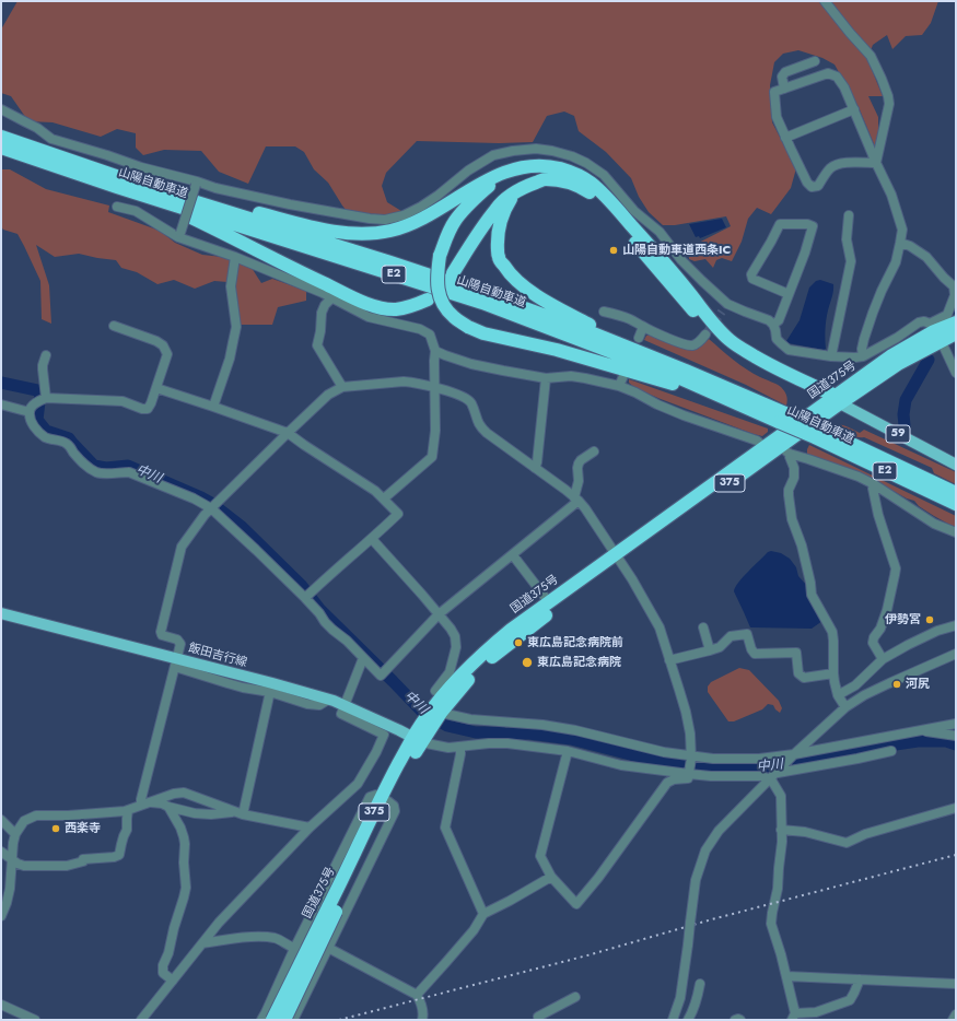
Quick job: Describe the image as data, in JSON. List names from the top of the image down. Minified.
{"streets":{"highway":["山陽自動車道","E2","国道375号","375"],"main road":["59","飯田吉行線"]},"crossings":[["国道375号","59"],["国道375号","飯田吉行線"]],"water":["中川"],"places":["山陽自動車道西条IC","伊勢宮","東広島記念病院前","東広島記念病院","河尻","西楽寺"]}
